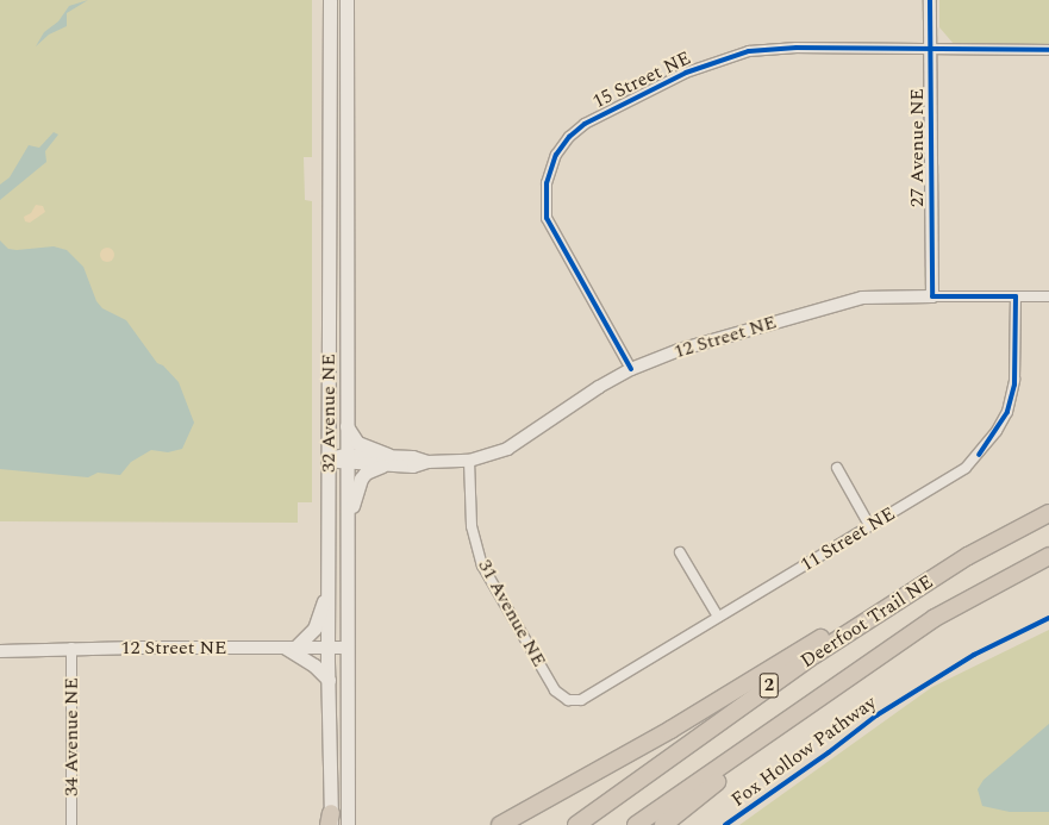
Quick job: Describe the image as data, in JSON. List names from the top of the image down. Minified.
{"streets":{"highway":["Deerfoot Trail NE","2"],"main road":["32 Avenue NE"],"street":["15 Street NE","27 Avenue NE","12 Street NE","11 Street NE","31 Avenue NE","34 Avenue NE"],"cycle path":["Fox Hollow Pathway"]},"crossings":[["15 Street NE","27 Avenue NE"],["15 Street NE","12 Street NE"],["27 Avenue NE","12 Street NE"],["12 Street NE","32 Avenue NE"],["12 Street NE","11 Street NE"],["12 Street NE","31 Avenue NE"],["12 Street NE","34 Avenue NE"],["11 Street NE","31 Avenue NE"]]}
